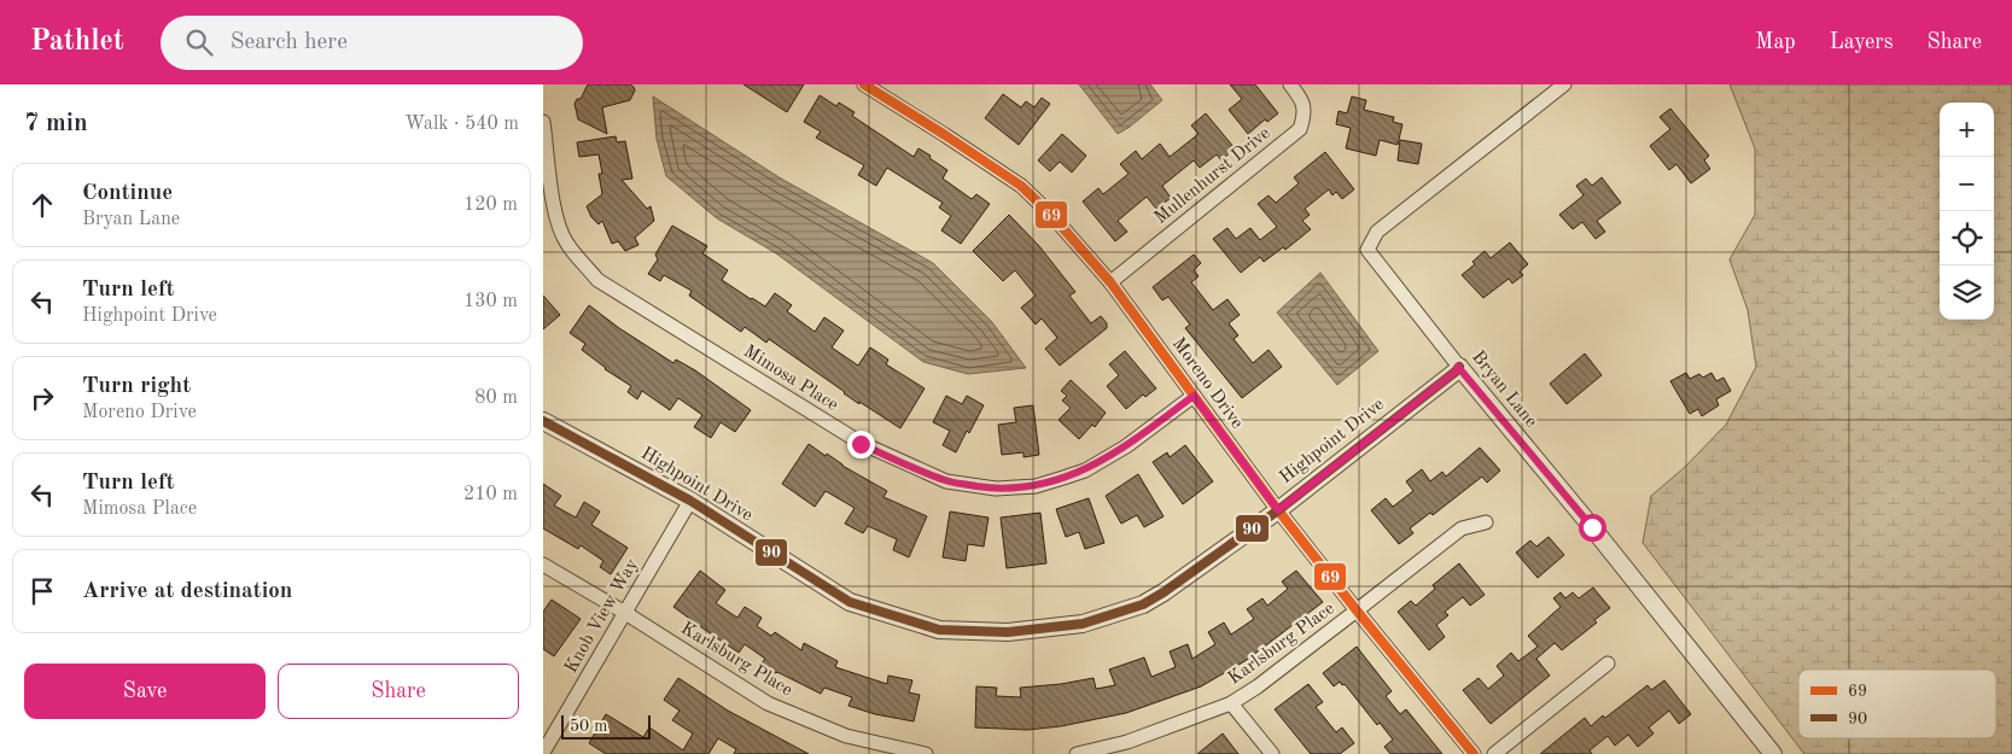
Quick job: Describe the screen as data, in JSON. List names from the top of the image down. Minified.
{"streets":{"street":["Mullenhurst Drive","Mimosa Place","Moreno Drive","Bryan Lane","Highpoint Drive","Knob View Way","Karlsburg Place"]},"crossings":[["Mullenhurst Drive","Moreno Drive"],["Mimosa Place","Moreno Drive"],["Moreno Drive","Highpoint Drive"],["Moreno Drive","Karlsburg Place"],["Bryan Lane","Highpoint Drive"],["Highpoint Drive","Knob View Way"],["Knob View Way","Karlsburg Place"]],"lines":["transit line 69","transit line 90"],"legend":["69","90"],"scale_bar":"50 m","page":{"header":"Pathlet","search":"Search here","nav":["Map","Layers","Share"],"heading":["7 min","Walk · 540 m"],"map_buttons":["+","−"],"list":[["Continue","Bryan Lane","120 m"],["Turn left","Highpoint Drive","130 m"],["Turn right","Moreno Drive","80 m"],["Turn left","Mimosa Place","210 m"],"Arrive at destination"],"buttons":["Save","Share"],"scale":"50 m"}}
